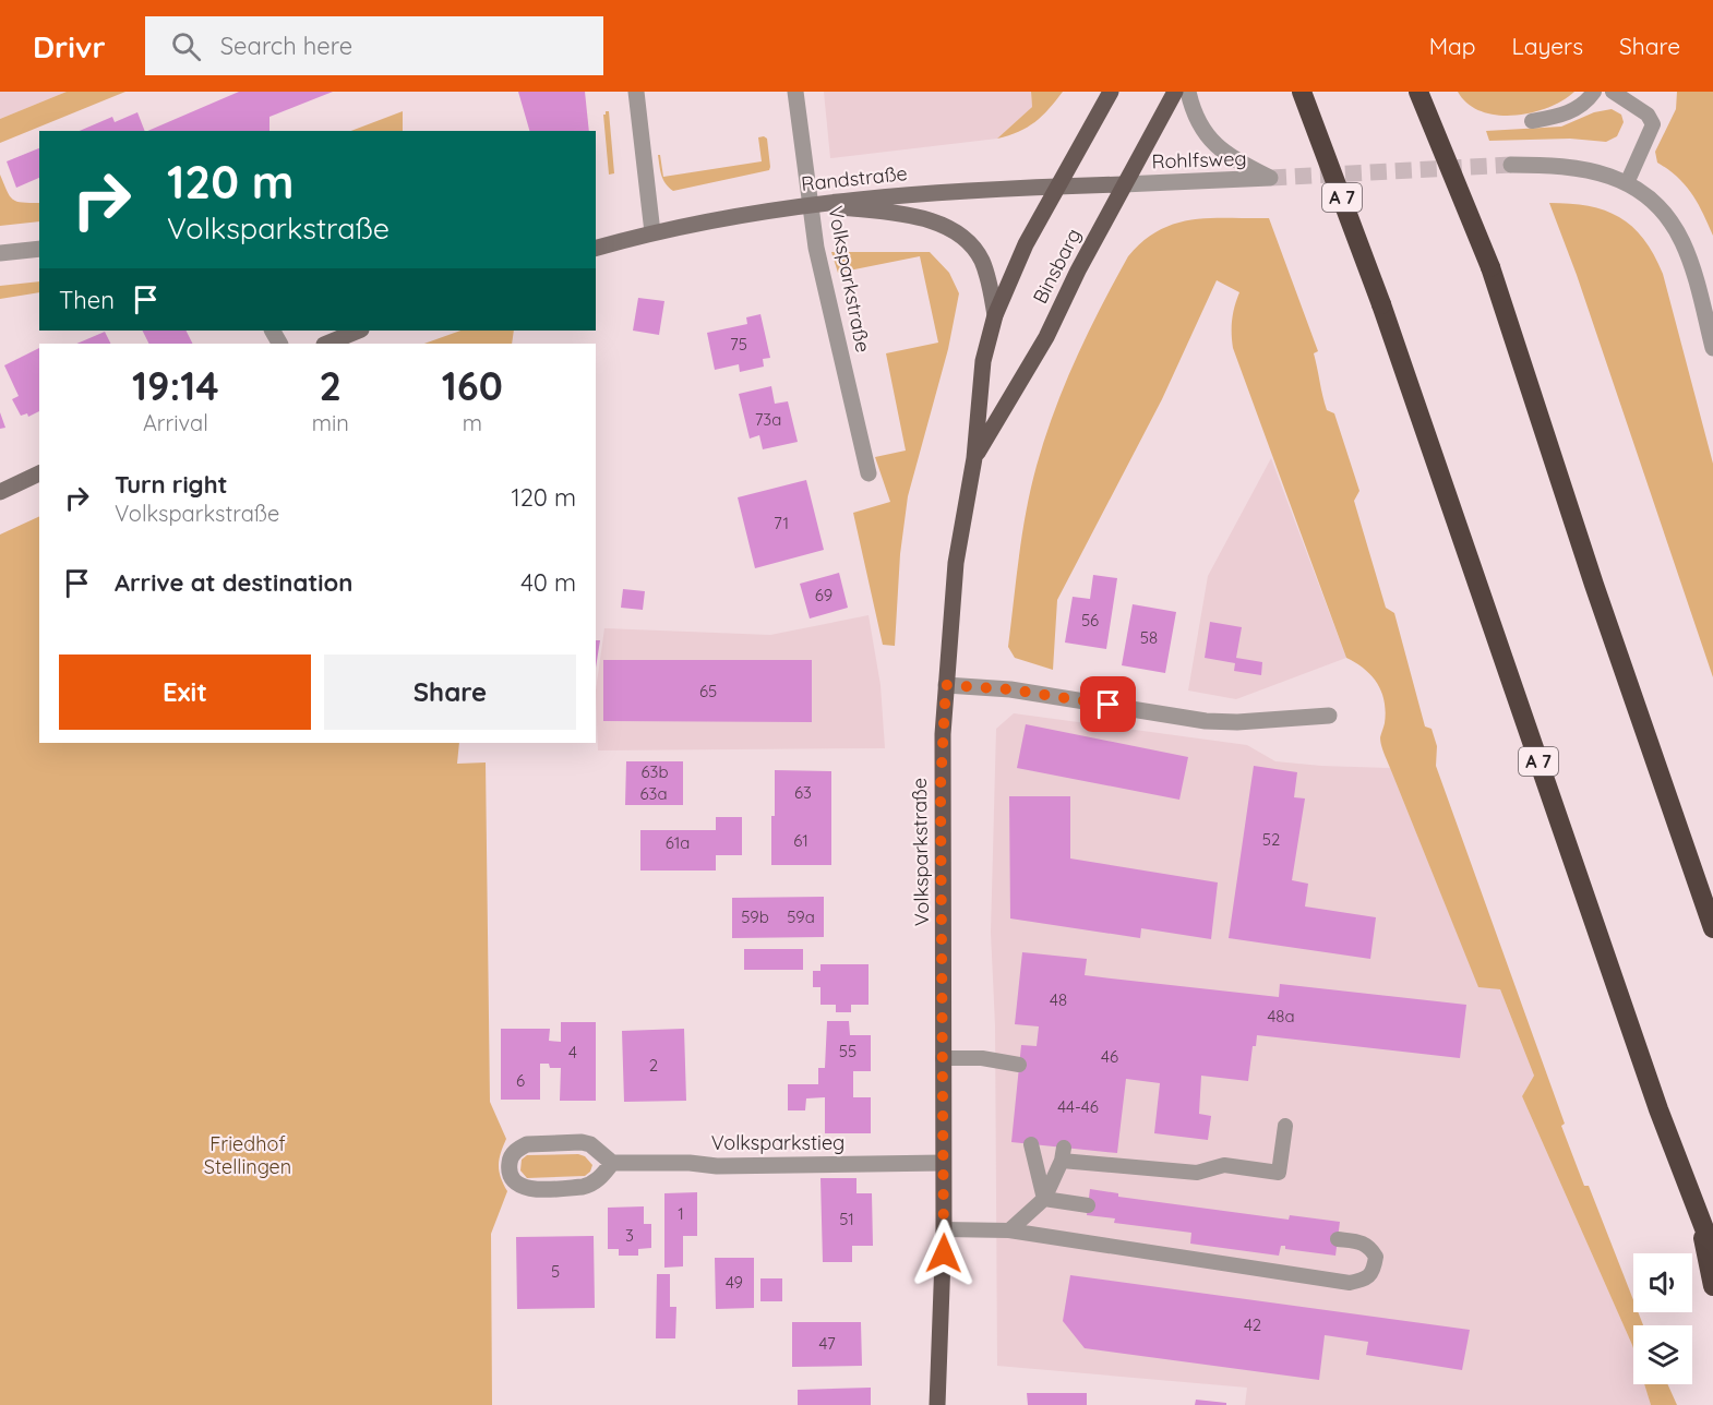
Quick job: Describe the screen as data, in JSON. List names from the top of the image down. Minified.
{"streets":{"highway":["A 7"],"main road":["Binsbarg","Volksparkstraße"],"street":["Rohlfsweg","Randstraße","Volksparkstieg"]},"crossings":[["Rohlfsweg","Randstraße"],["Rohlfsweg","Binsbarg"],["Randstraße","Binsbarg"],["Randstraße","Volksparkstraße"],["Binsbarg","Volksparkstraße"],["Volksparkstraße","Volksparkstieg"]],"parks":["Friedhof Stellingen"],"house_numbers":["75","73a","71","69","56","58","65","63b","63","63a","52","61","61a","59b","59a","48","48a","55","4","46","2","6","44-46","1","51","3","5","49","42","47"],"page":{"header":"Drivr","search":"Search here","nav":["Map","Layers","Share"],"turn":["120 m","Volksparkstraße"],"then":"Then","eta":["19:14","Arrival","2","min","160","m"],"list":[{"name":"Turn right","note":"Volksparkstraße","value":"120 m"},{"name":"Arrive at destination","value":"40 m"}],"buttons":["Exit","Share"]}}
